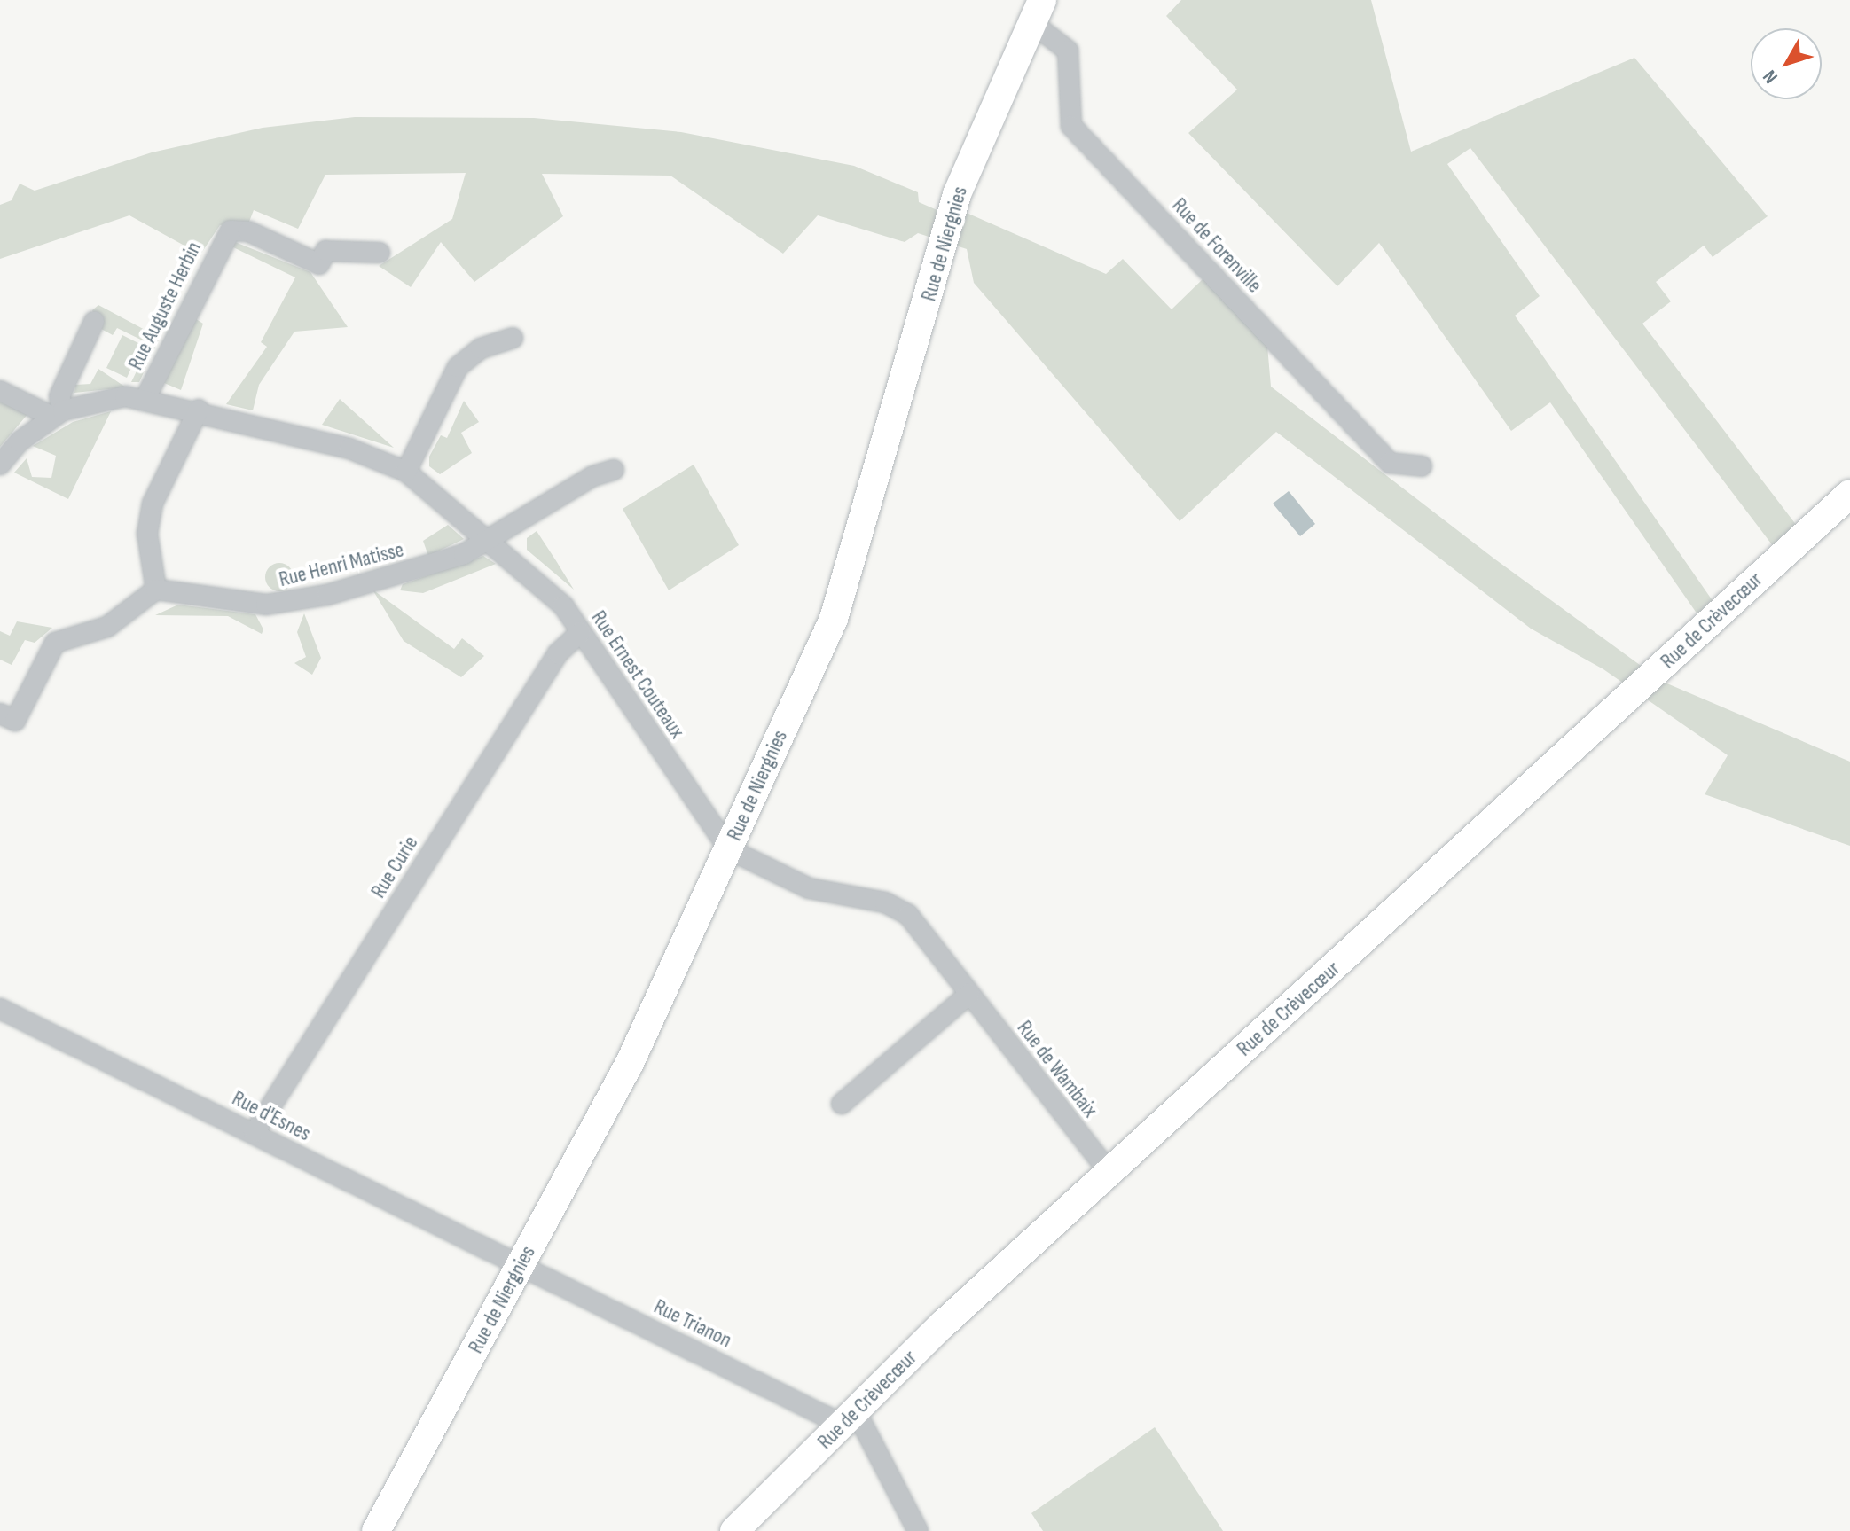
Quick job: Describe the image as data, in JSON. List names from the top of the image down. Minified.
{"streets":{"street":["Rue de Niergnies","Rue de Forenville","Rue Auguste Herbin","Rue Henri Matisse","Rue de Crèvecœur","Rue Ernest Couteaux","Rue Curie","Rue de Wambaix","Rue d'Esnes","Rue Trianon"]},"crossings":[["Rue de Niergnies","Rue de Forenville"],["Rue de Niergnies","Rue Ernest Couteaux"],["Rue de Niergnies","Rue de Wambaix"],["Rue de Niergnies","Rue d'Esnes"],["Rue de Niergnies","Rue Trianon"],["Rue Auguste Herbin","Rue Ernest Couteaux"],["Rue Henri Matisse","Rue Ernest Couteaux"],["Rue de Crèvecœur","Rue de Wambaix"],["Rue de Crèvecœur","Rue Trianon"],["Rue Ernest Couteaux","Rue Curie"],["Rue Ernest Couteaux","Rue de Wambaix"],["Rue Curie","Rue d'Esnes"],["Rue d'Esnes","Rue Trianon"]],"north":"bottom left"}
